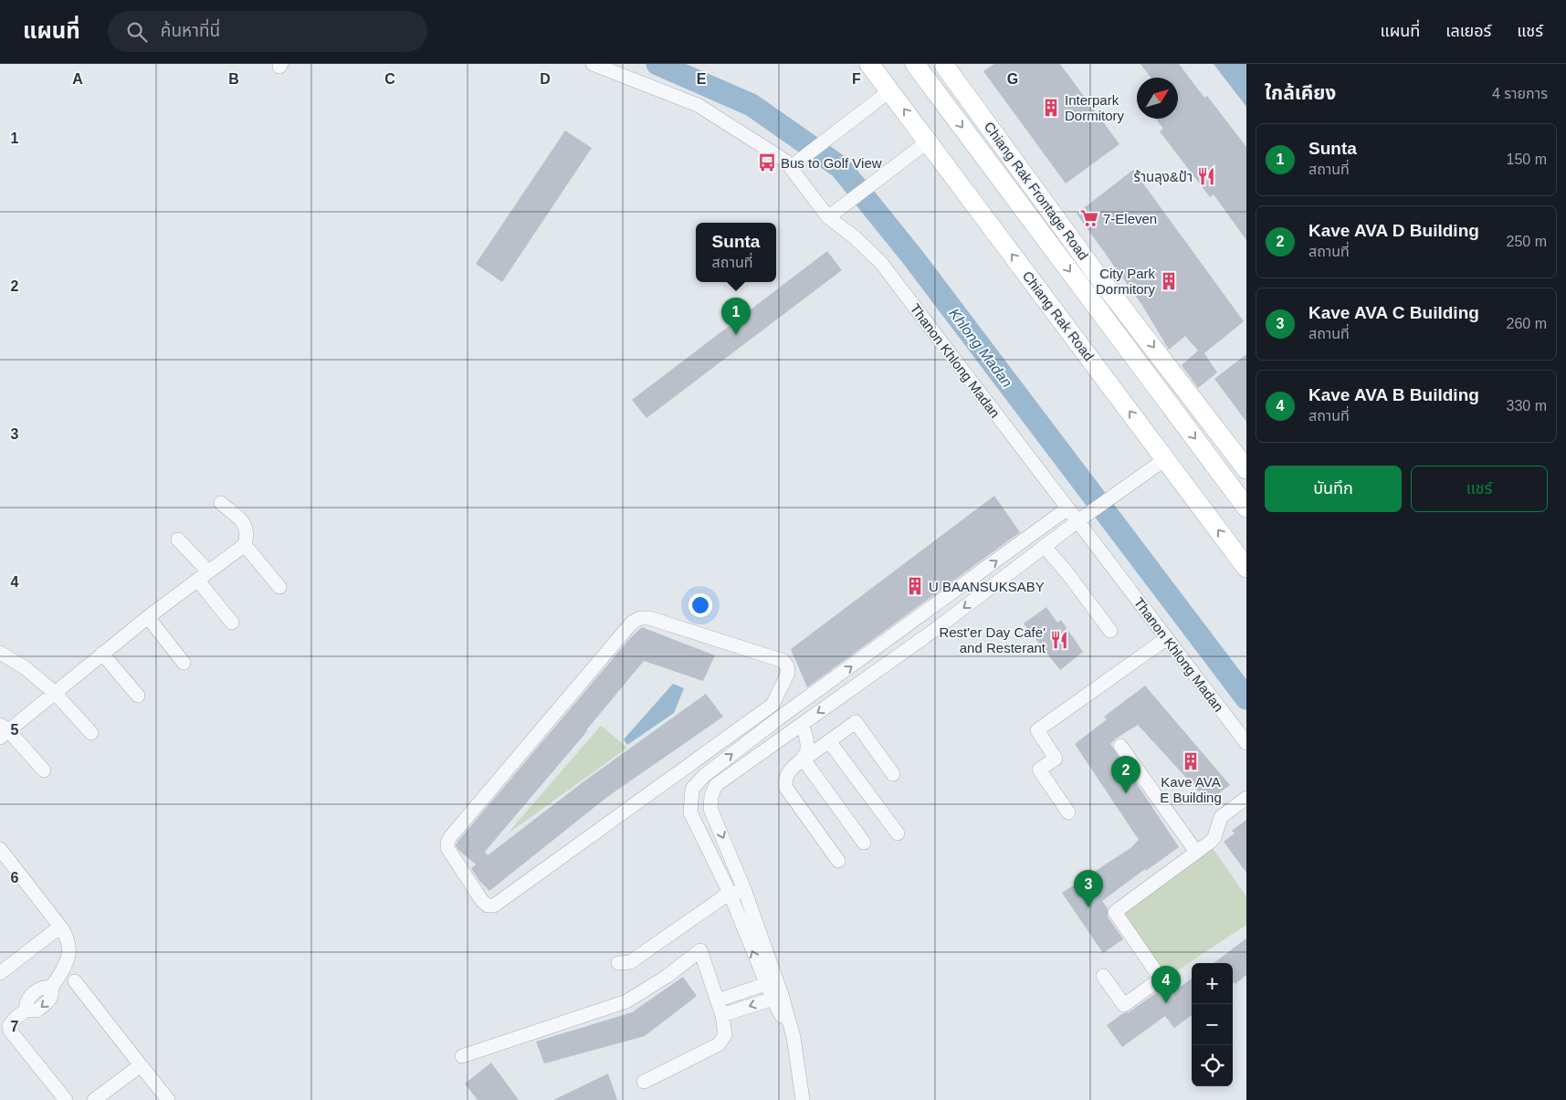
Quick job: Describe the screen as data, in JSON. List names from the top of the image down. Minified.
{"streets":{"main road":["Chiang Rak Frontage Road","Chiang Rak Road"],"street":["Thanon Khlong Madan"]},"water":["Khlong Madan"],"places":{"building":["Interpark Dormitory","City Park Dormitory","U BAANSUKSABY","Kave AVA E Building"],"bus stop":["Bus to Golf View"],"restaurant":["ร้านลุง&ป้า","Rest'er Day Cafe' and Resterant"],"supermarket":["7-Eleven"]},"north":"top right","page":{"header":"แผนที่","search":"ค้นหาที่นี่","nav":["แผนที่","เลเยอร์","แชร์"],"heading":["ใกล้เคียง","4 รายการ"],"list":[{"mark":"1","name":"Sunta","note":"สถานที่","value":"150 m"},{"mark":"2","name":"Kave AVA D Building","note":"สถานที่","value":"250 m"},{"mark":"3","name":"Kave AVA C Building","note":"สถานที่","value":"260 m"},{"mark":"4","name":"Kave AVA B Building","note":"สถานที่","value":"330 m"}],"popup":["Sunta","สถานที่"],"pins":["1","2","3","4"],"buttons":["บันทึก","แชร์"],"map_buttons":["+","−"]},"grid":{"columns":["A","B","C","D","E","F","G"],"rows":["1","2","3","4","5","6","7"]}}
